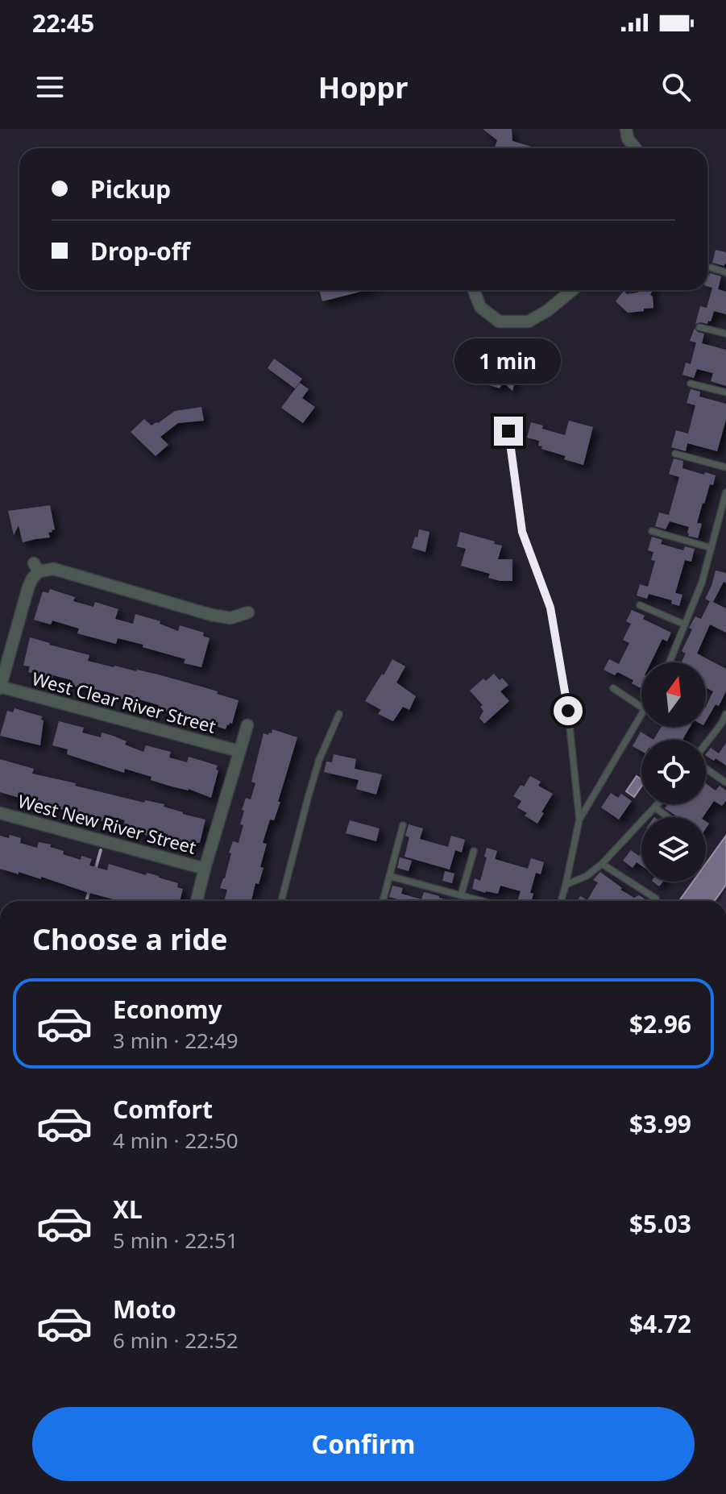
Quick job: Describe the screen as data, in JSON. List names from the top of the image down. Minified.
{"streets":{"street":["West Clear River Street","West New River Street"]},"crossings":[["West Clear River Street","West New River Street"]],"north":"top","page":{"status":"22:45","header":"Hoppr","banner":["Pickup","Drop-off"],"bubble":"1 min","heading":"Choose a ride","list":[{"name":"Economy","note":"3 min · 22:49","value":"$2.96"},{"name":"Comfort","note":"4 min · 22:50","value":"$3.99"},{"name":"XL","note":"5 min · 22:51","value":"$5.03"},{"name":"Moto","note":"6 min · 22:52","value":"$4.72"}],"buttons":"Confirm"}}
